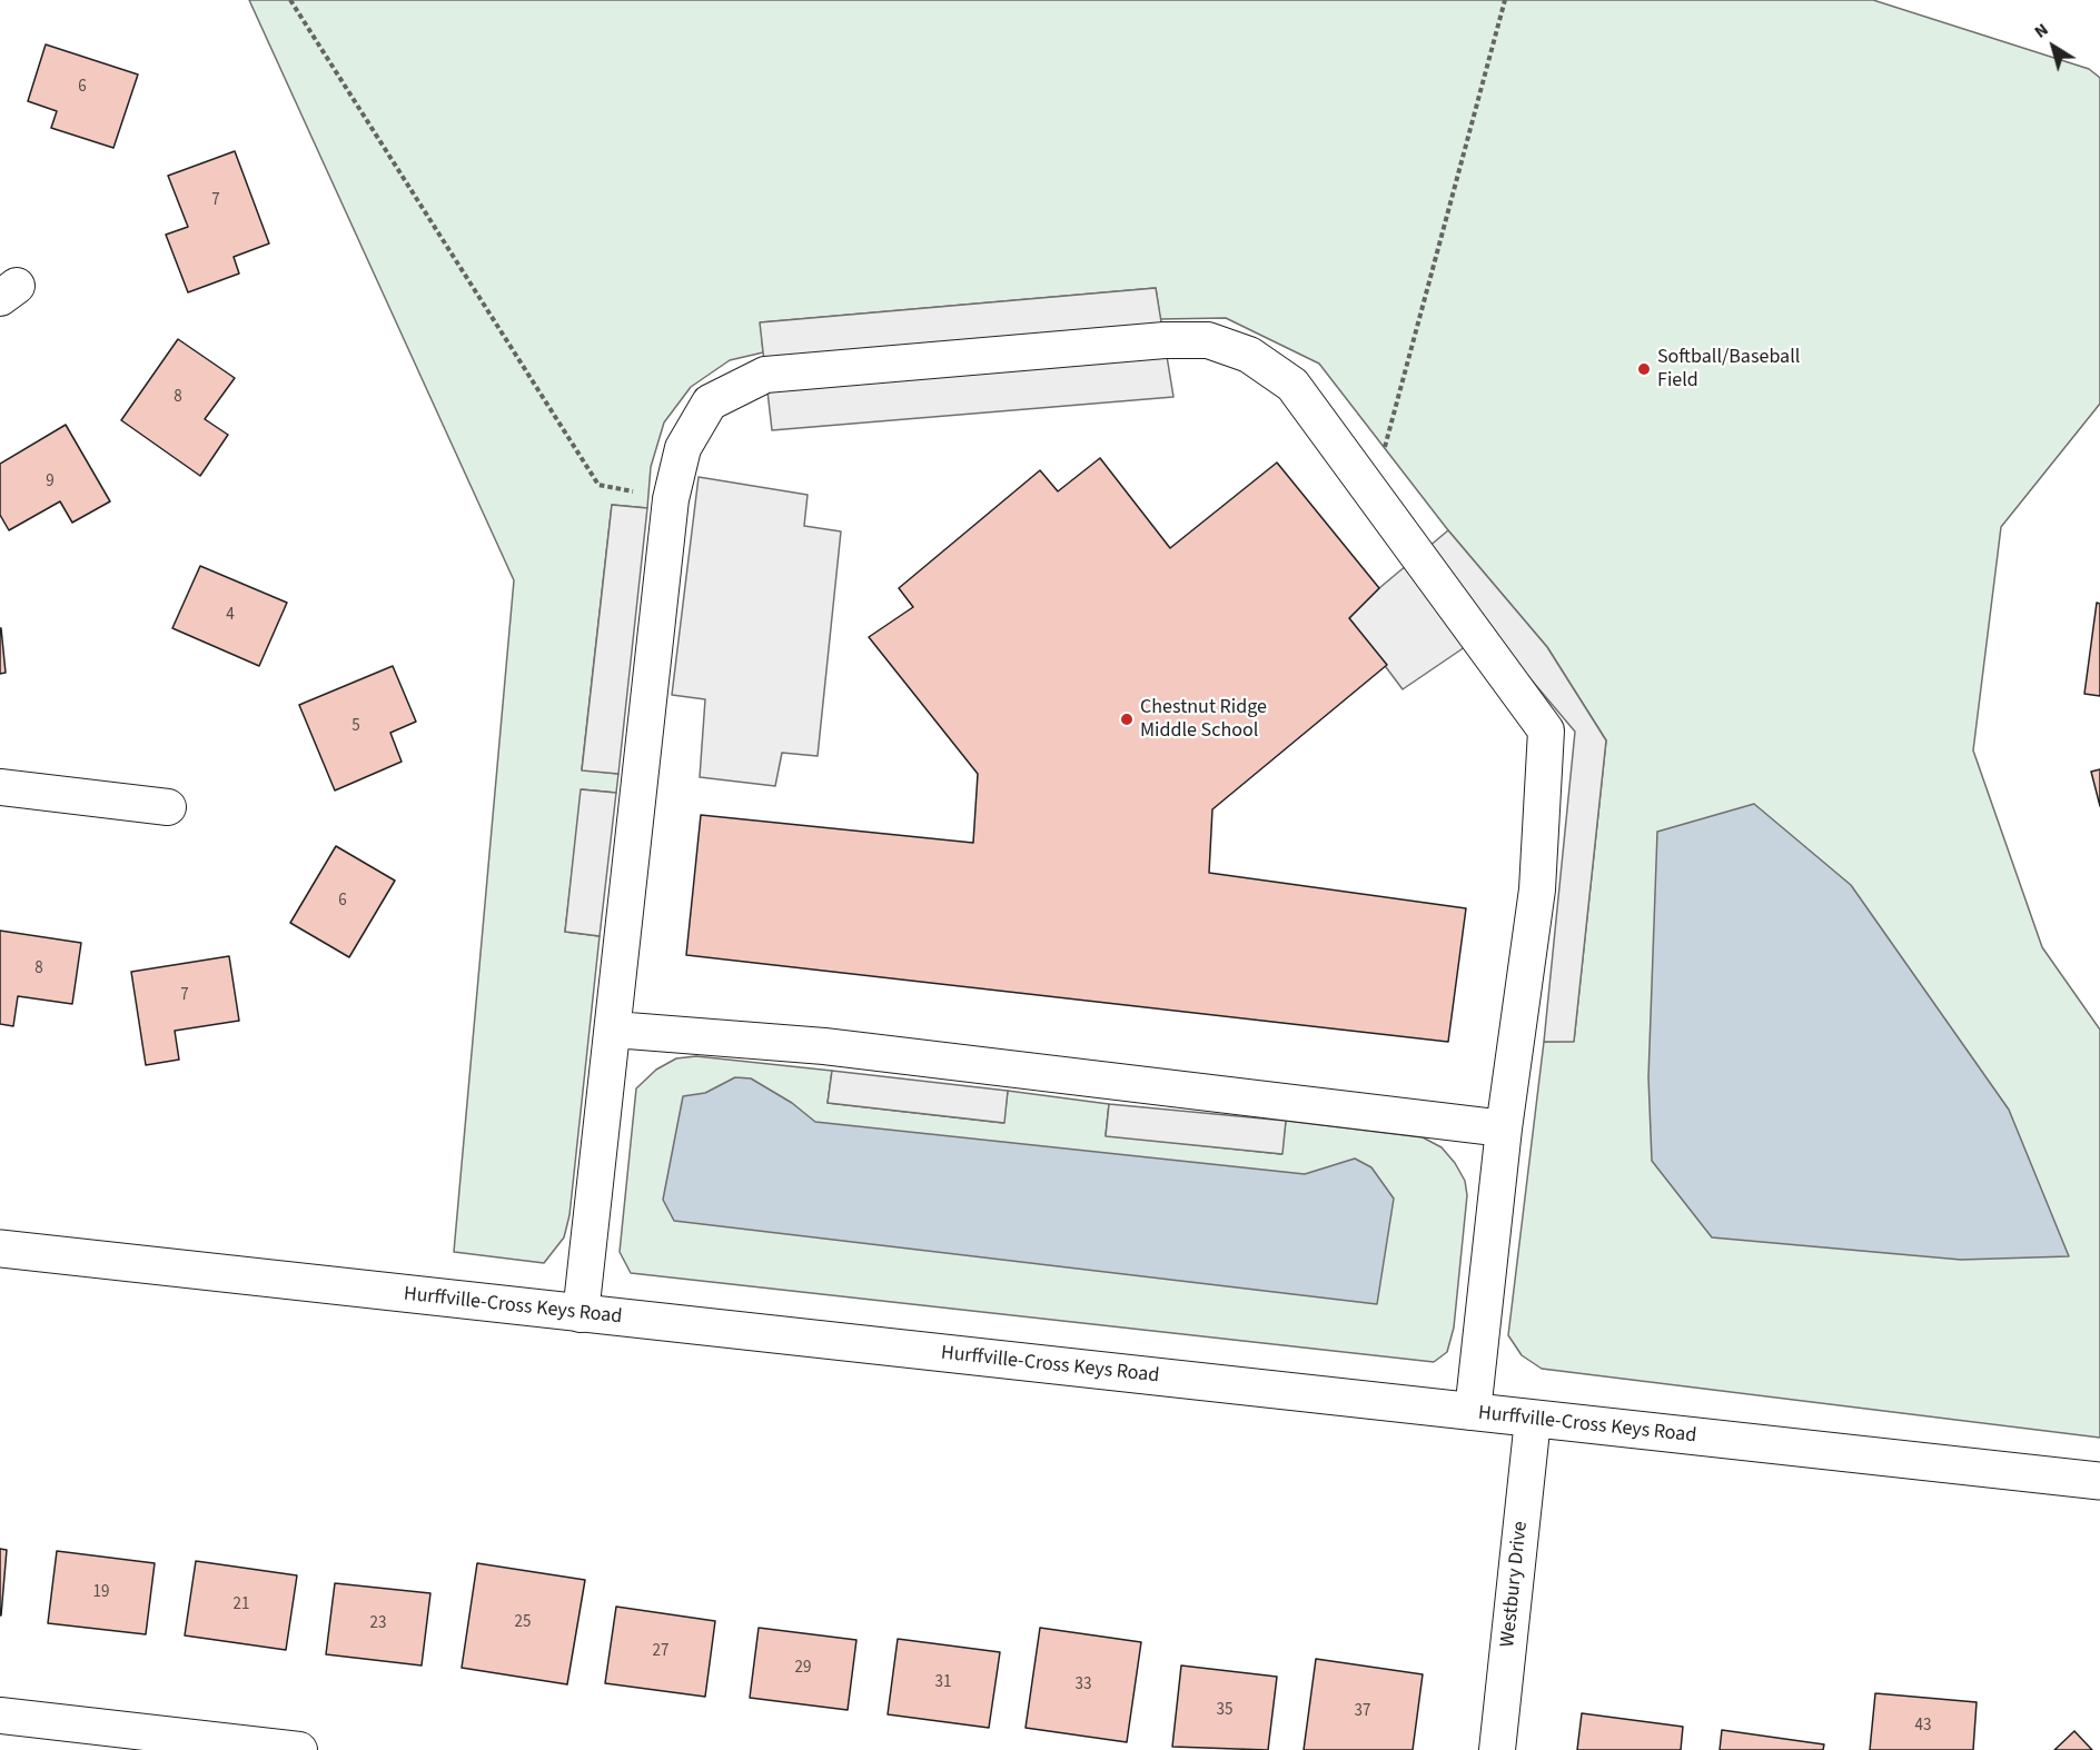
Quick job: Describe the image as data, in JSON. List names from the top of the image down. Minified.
{"streets":{"main road":["Hurffville-Cross Keys Road"],"street":["Westbury Drive"]},"crossings":[["Hurffville-Cross Keys Road","Westbury Drive"]],"places":["Softball/Baseball Field","Chestnut Ridge Middle School"],"house_numbers":["6","7","8","9","4","5","6","8","7","19","21","25","23","27","29","31","33","35","37","43"],"north":"top left"}
